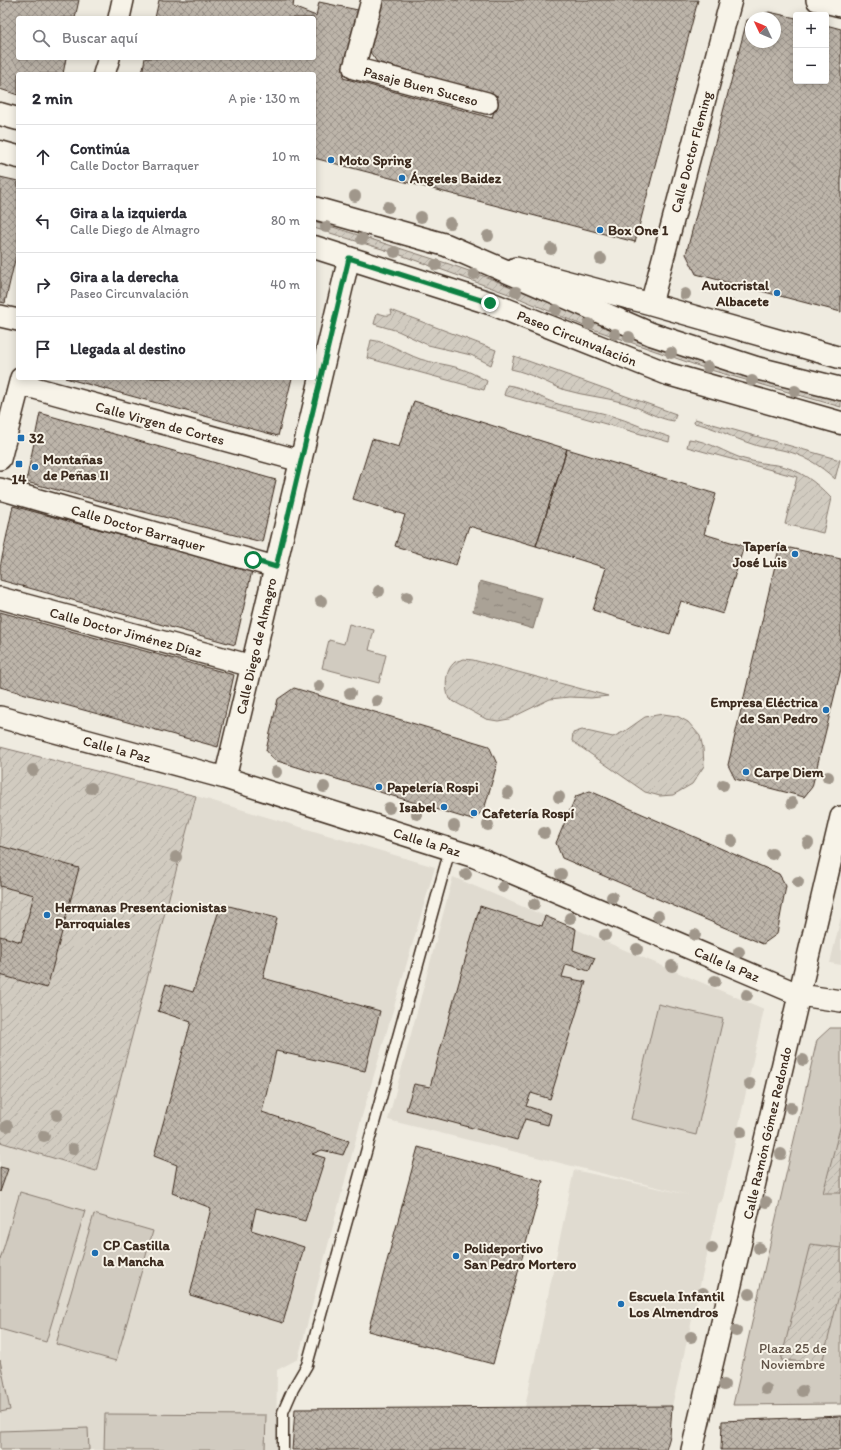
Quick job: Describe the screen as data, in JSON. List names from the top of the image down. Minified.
{"streets":{"main road":["Paseo Circunvalación"],"street":["Pasaje Buen Suceso","Calle Doctor Fleming","Calle Virgen de Cortes","Calle Doctor Barraquer","Calle Doctor Jiménez Díaz","Calle Diego de Almagro","Calle la Paz","Calle Ramón Gómez Redondo"]},"crossings":[["Paseo Circunvalación","Calle Diego de Almagro"],["Calle Virgen de Cortes","Calle Diego de Almagro"],["Calle Doctor Barraquer","Calle Diego de Almagro"],["Calle Doctor Jiménez Díaz","Calle Diego de Almagro"],["Calle Diego de Almagro","Calle la Paz"],["Calle la Paz","Calle Ramón Gómez Redondo"]],"parks":["Plaza 25 de Noviembre"],"places":{"other":["Moto Spring","Ángeles Baidez","Box One 1","Autocristal Albacete","Montañas de Peñas II","Tapería José Luis","Empresa Eléctrica de San Pedro","Carpe Diem","Papelería Rospi","Isabel","Cafetería Rospí","Hermanas Presentacionistas Parroquiales","CP Castilla la Mancha","Polideportivo San Pedro Mortero","Escuela Infantil Los Almendros"],"transit":["32","14"]},"north":"top left","page":{"map_buttons":["+","−"],"search":"Buscar aquí","heading":["2 min","A pie · 130 m"],"list":[["Continúa","Calle Doctor Barraquer","10 m"],["Gira a la izquierda","Calle Diego de Almagro","80 m"],["Gira a la derecha","Paseo Circunvalación","40 m"],"Llegada al destino"]}}
